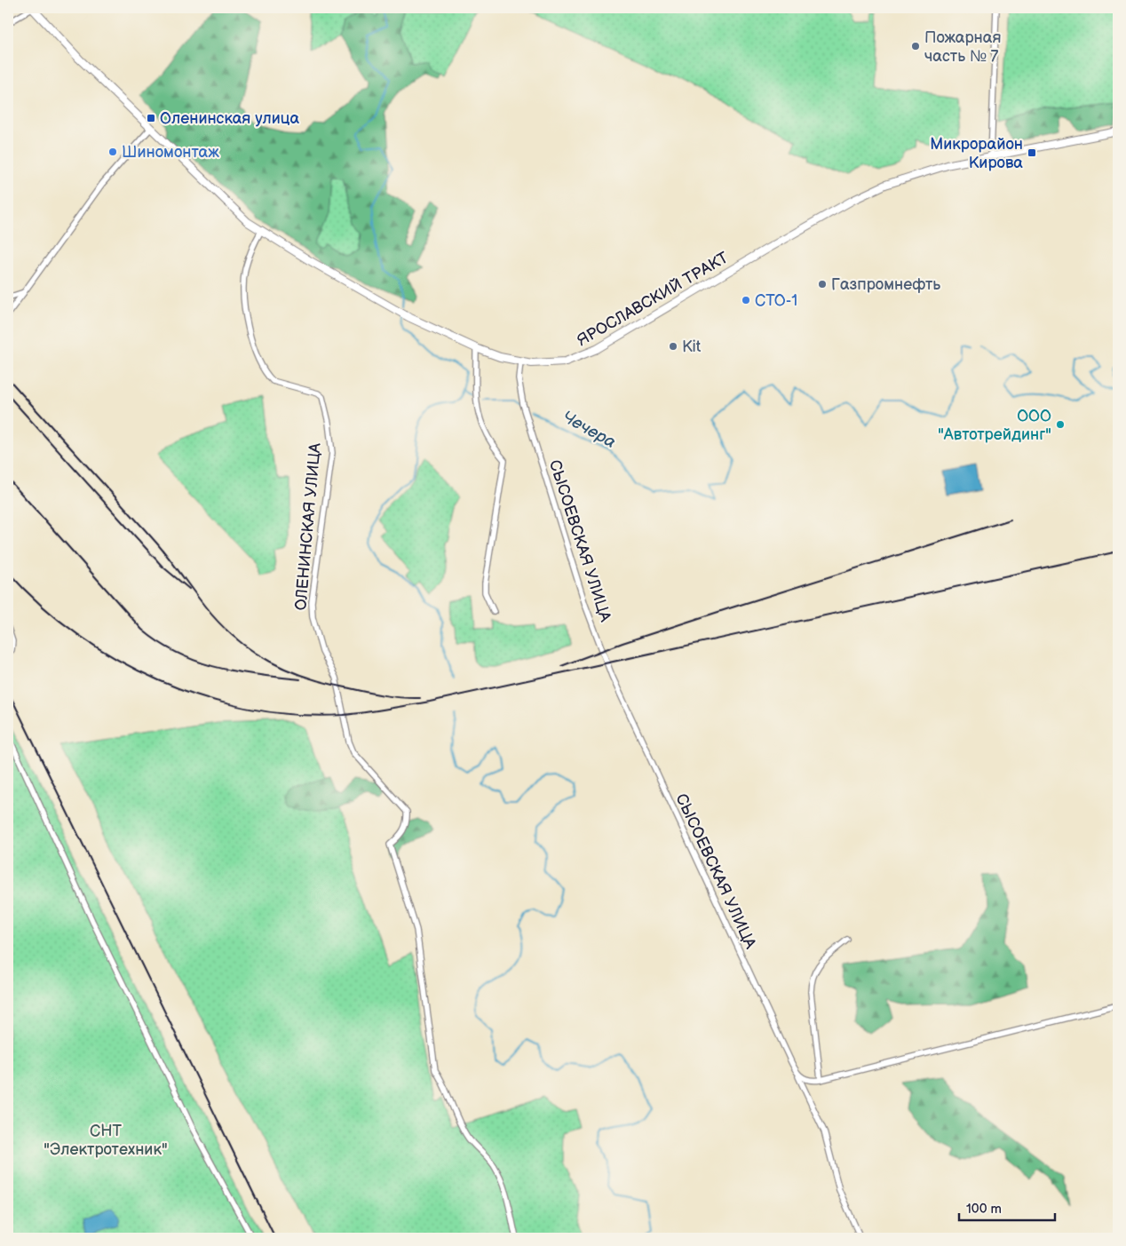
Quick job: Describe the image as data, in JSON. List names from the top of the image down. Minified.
{"streets":{"street":["ЯРОСЛАВСКИЙ ТРАКТ","ОЛЕНИНСКАЯ УЛИЦА","СЫСОЕВСКАЯ УЛИЦА"]},"crossings":[["ЯРОСЛАВСКИЙ ТРАКТ","ОЛЕНИНСКАЯ УЛИЦА"],["ЯРОСЛАВСКИЙ ТРАКТ","СЫСОЕВСКАЯ УЛИЦА"]],"water":["Чечера"],"parks":["СНТ \"Электротехник\""],"places":{"other":["Пожарная часть № 7","Шиномонтаж","Газпромнефть","СТО-1","Kit","ООО \"Автотрейдинг\""],"transit":["Оленинская улица","Микрорайон Кирова"]},"scale_bar":"100 m"}
